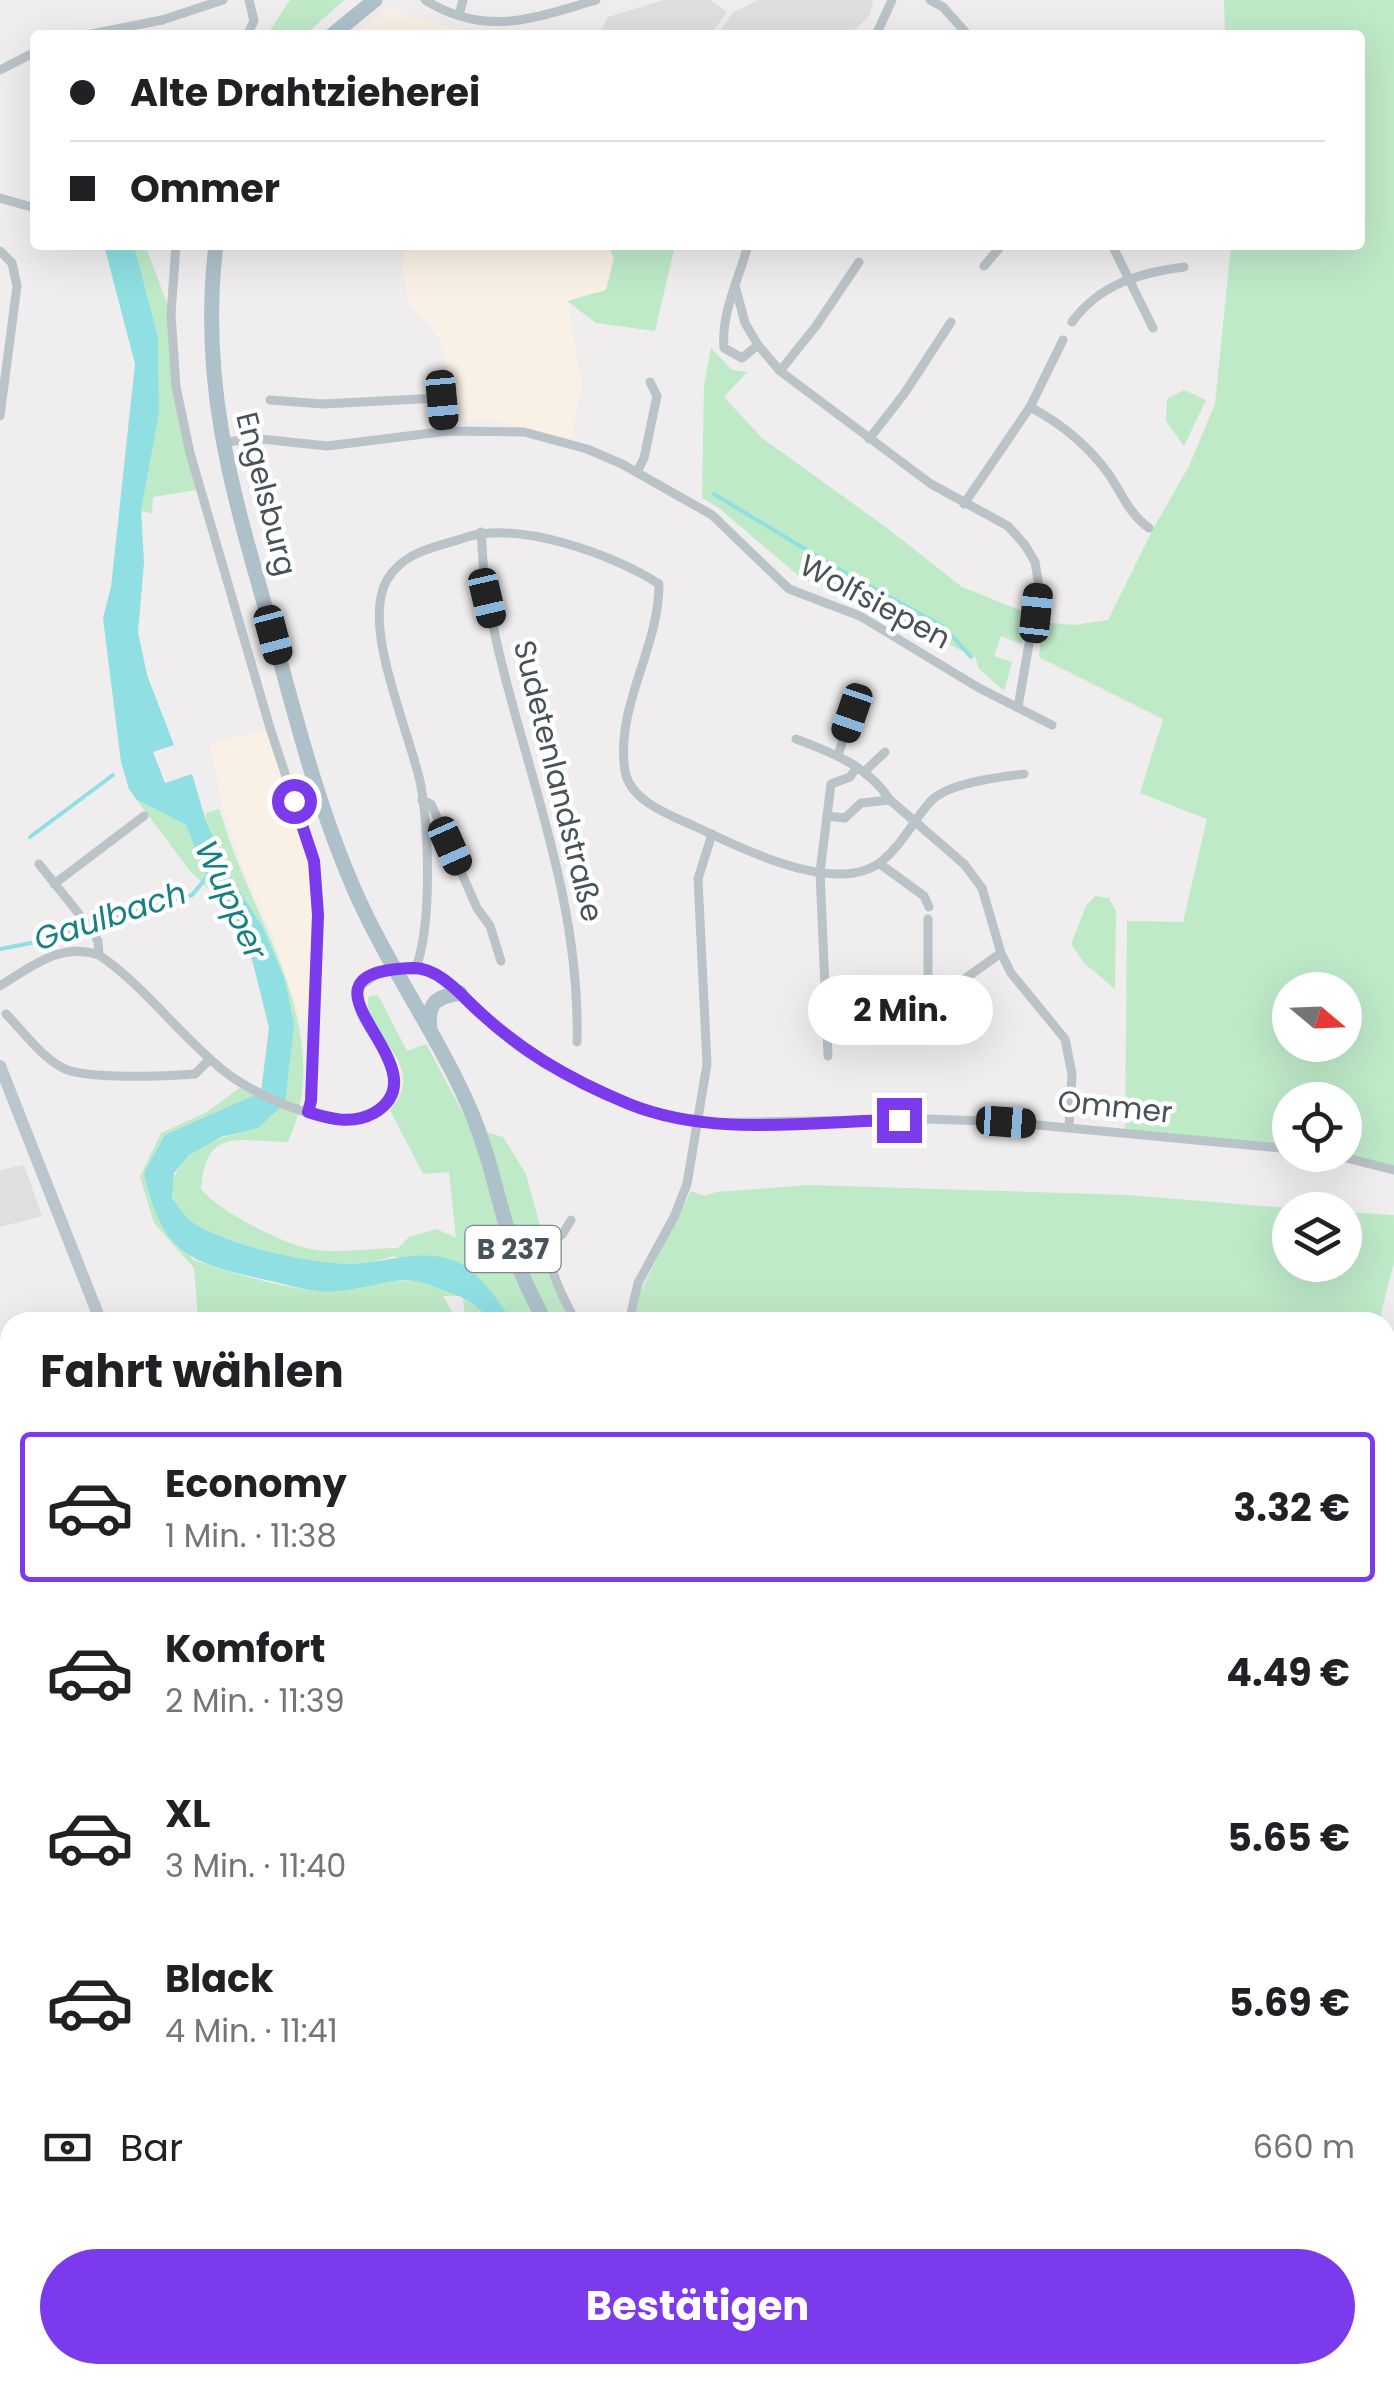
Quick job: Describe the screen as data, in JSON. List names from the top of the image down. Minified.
{"streets":{"main road":["Engelsburg","B 237"],"street":["Wolfsiepen","Sudetenlandstraße","Ommer"]},"crossings":[["Engelsburg","Wolfsiepen"],["Engelsburg","B 237"]],"water":["Wupper","Gaulbach"],"north":"right","page":{"banner":["Alte Drahtzieherei","Ommer"],"bubble":"2 Min.","heading":"Fahrt wählen","list":[{"name":"Economy","note":"1 Min. · 11:38","value":"3.32 €"},{"name":"Komfort","note":"2 Min. · 11:39","value":"4.49 €"},{"name":"XL","note":"3 Min. · 11:40","value":"5.65 €"},{"name":"Black","note":"4 Min. · 11:41","value":"5.69 €"}],"pay":["Bar","660 m"],"buttons":"Bestätigen"}}
